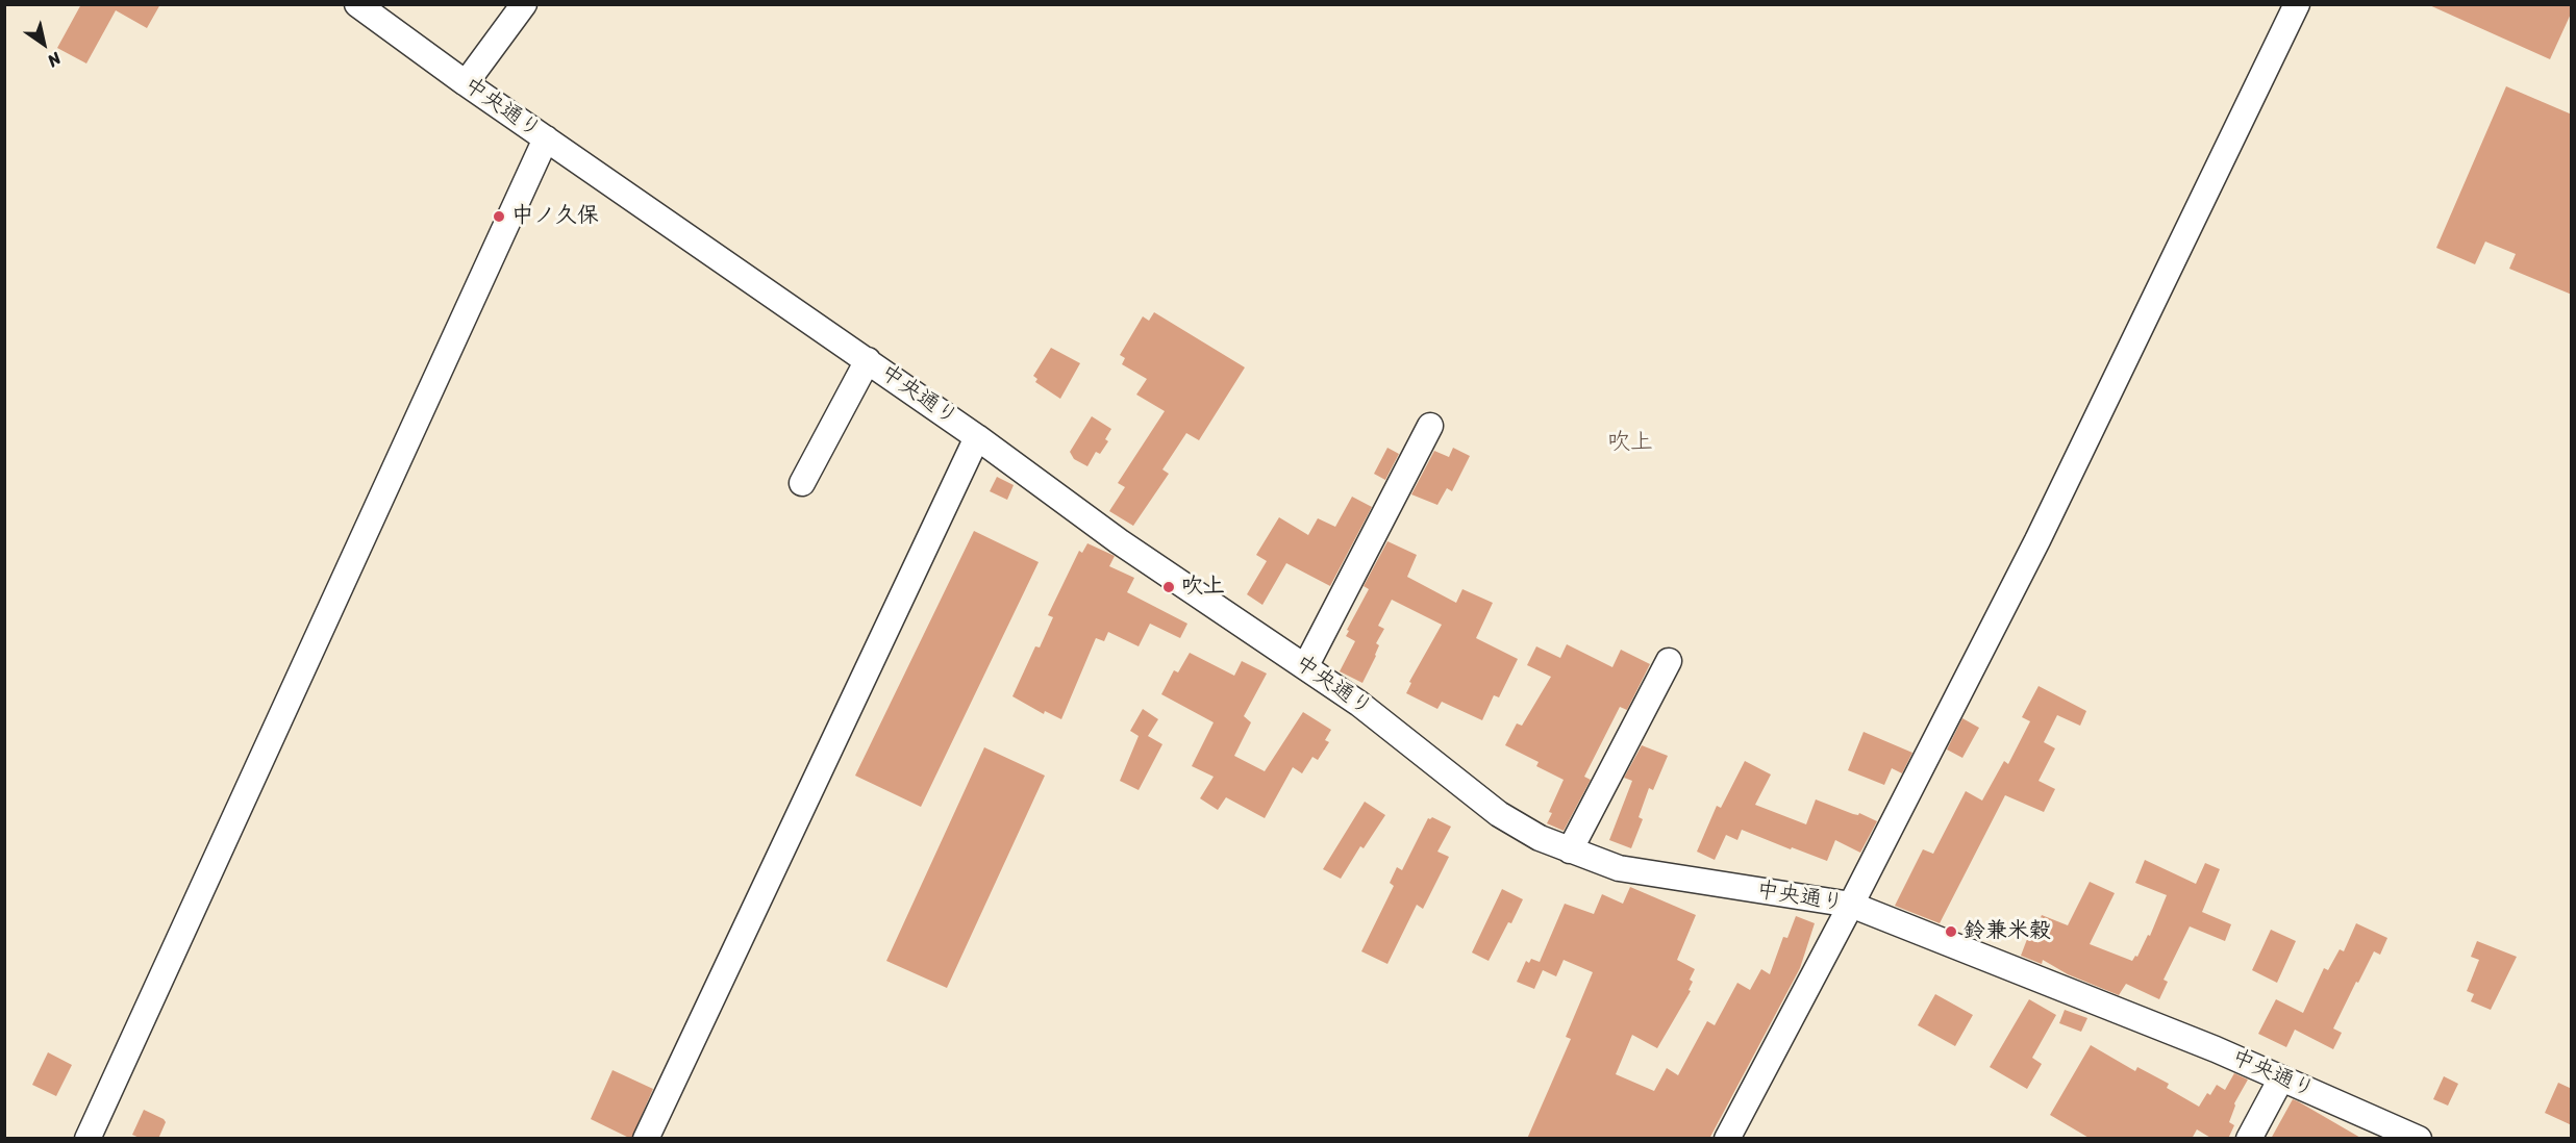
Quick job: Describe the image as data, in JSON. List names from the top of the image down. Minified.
{"streets":{"street":["中央通り"]},"districts":["吹上"],"places":["中ノ久保","吹上","鈴兼米穀"],"north":"bottom right"}
